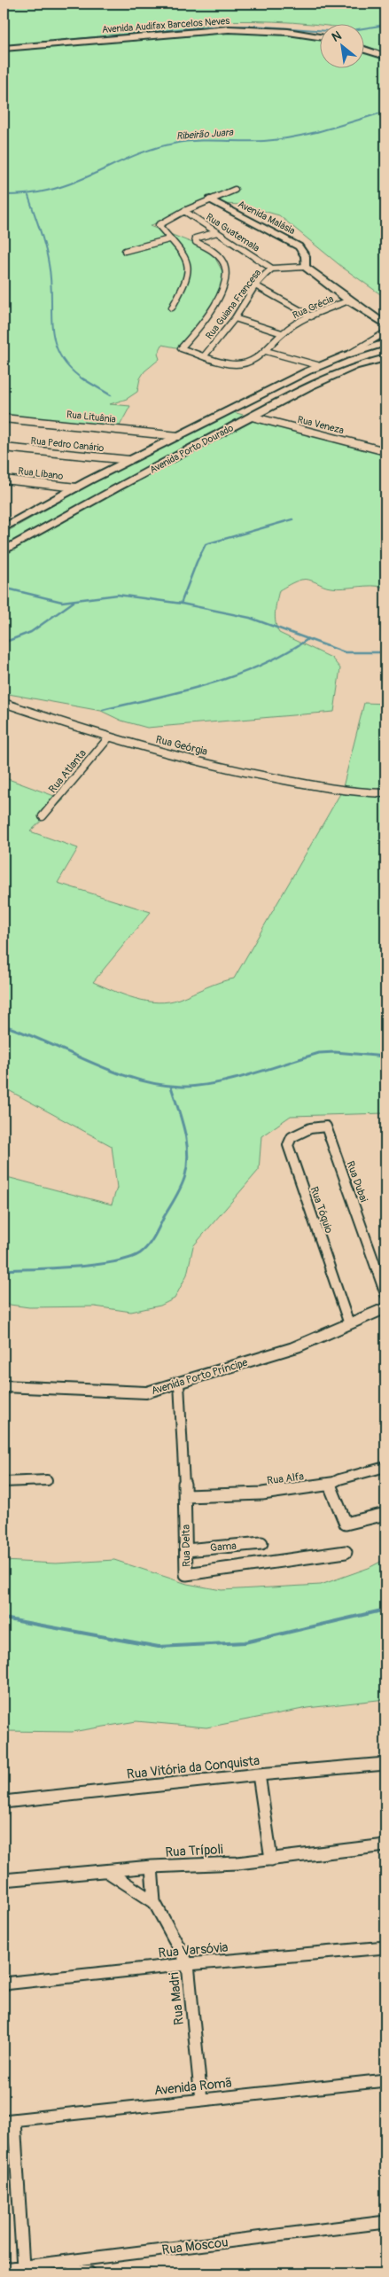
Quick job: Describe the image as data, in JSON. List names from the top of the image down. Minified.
{"streets":{"street":["Avenida Audifax Barcelos Neves","Avenida Malásia","Rua Guatemala","Rua Guiana Francesa","Rua Grécia","Rua Lituânia","Rua Veneza","Rua Pedro Canário","Avenida Porto Dourado","Rua Líbano","Rua Geórgia","Rua Atlanta","Rua Dubai","Rua Tóquio","Avenida Porto Príncipe","Rua Alfa","Rua Delta","Gama","Rua Vitória da Conquista","Rua Trípoli","Rua Varsóvia","Rua Madri","Avenida Romã","Rua Moscou"]},"crossings":[["Avenida Malásia","Rua Guiana Francesa"],["Rua Guatemala","Rua Guiana Francesa"],["Rua Guatemala","Rua Grécia"],["Rua Guiana Francesa","Rua Grécia"],["Rua Lituânia","Avenida Porto Dourado"],["Rua Veneza","Avenida Porto Dourado"],["Rua Pedro Canário","Avenida Porto Dourado"],["Avenida Porto Dourado","Rua Líbano"],["Rua Geórgia","Rua Atlanta"],["Rua Dubai","Rua Tóquio"],["Rua Tóquio","Avenida Porto Príncipe"],["Avenida Porto Príncipe","Rua Delta"],["Rua Alfa","Rua Delta"],["Rua Delta","Gama"],["Rua Trípoli","Rua Madri"],["Rua Varsóvia","Rua Madri"],["Rua Madri","Avenida Romã"]],"water":["Ribeirão Juara"],"north":"top left"}
